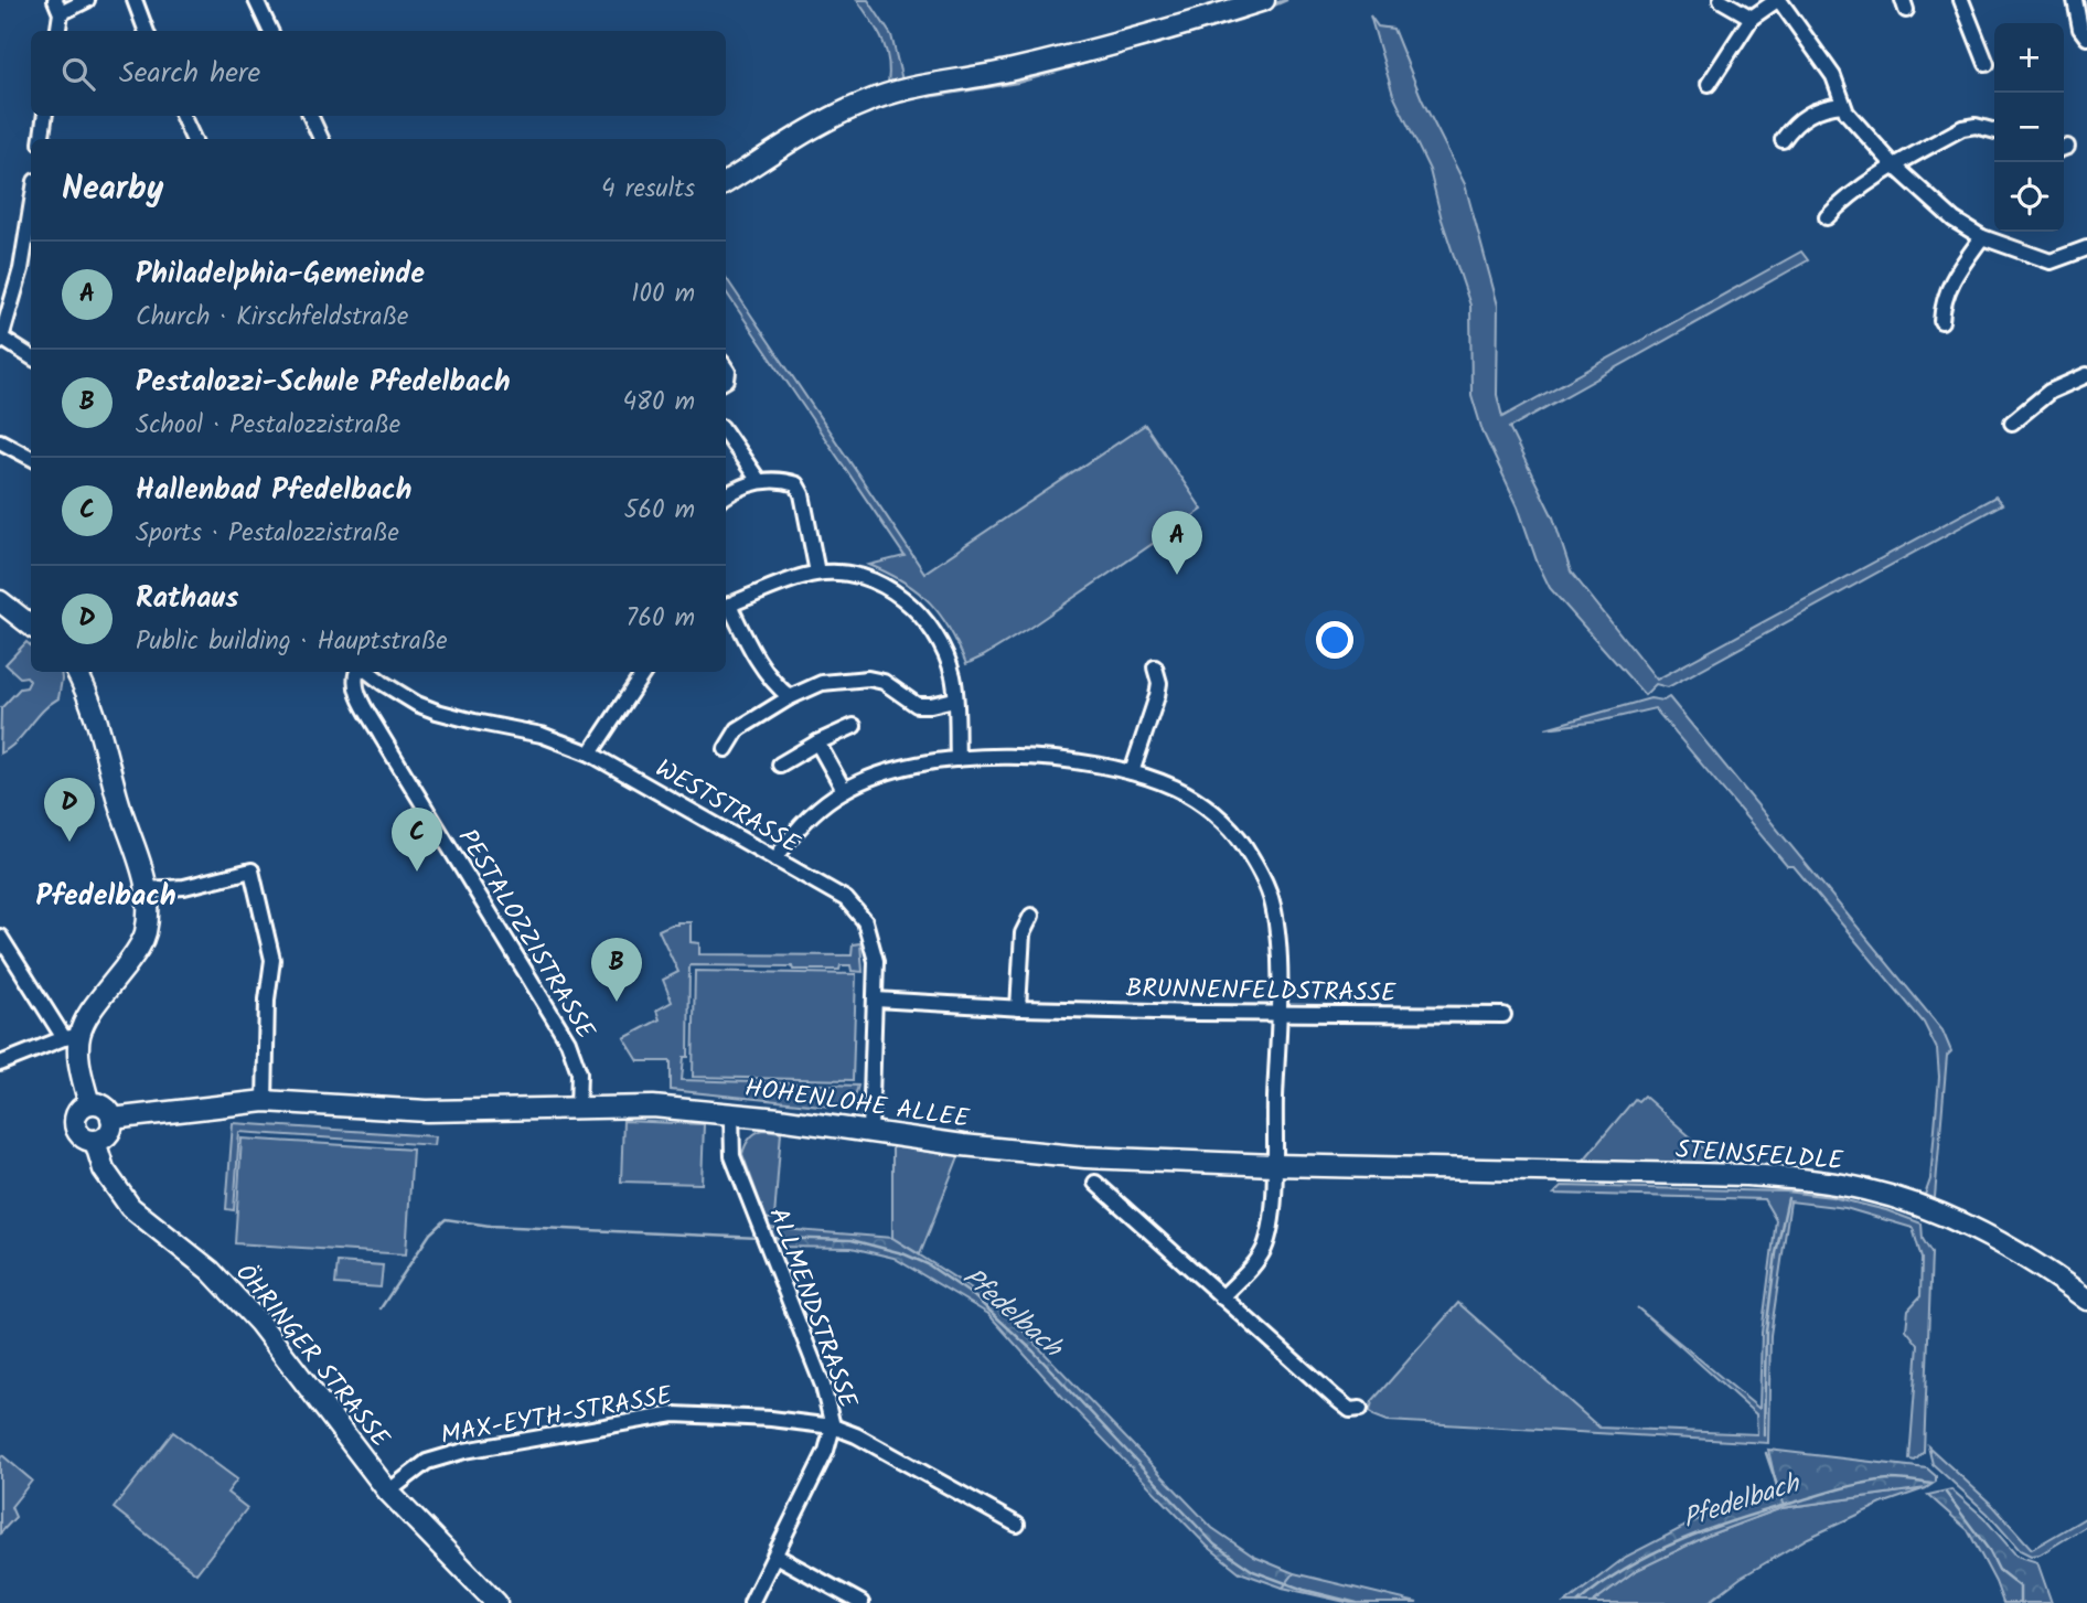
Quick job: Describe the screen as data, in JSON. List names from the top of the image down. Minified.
{"streets":{"street":["WESTSTRASSE","PESTALOZZISTRASSE","BRUNNENFELDSTRASSE","HOHENLOHE ALLEE","STEINSFELDLE","ALLMENDSTRASSE","ÖHRINGER STRASSE","MAX-EYTH-STRASSE"]},"crossings":[["WESTSTRASSE","BRUNNENFELDSTRASSE"],["WESTSTRASSE","HOHENLOHE ALLEE"],["PESTALOZZISTRASSE","HOHENLOHE ALLEE"],["HOHENLOHE ALLEE","STEINSFELDLE"],["HOHENLOHE ALLEE","ALLMENDSTRASSE"],["HOHENLOHE ALLEE","ÖHRINGER STRASSE"],["ALLMENDSTRASSE","MAX-EYTH-STRASSE"],["ÖHRINGER STRASSE","MAX-EYTH-STRASSE"]],"districts":["Pfedelbach"],"water":["Pfedelbach"],"page":{"map_buttons":["+","−"],"search":"Search here","heading":["Nearby","4 results"],"list":[{"mark":"A","name":"Philadelphia-Gemeinde","note":"Church · Kirschfeldstraße","value":"100 m"},{"mark":"B","name":"Pestalozzi-Schule Pfedelbach","note":"School · Pestalozzistraße","value":"480 m"},{"mark":"C","name":"Hallenbad Pfedelbach","note":"Sports · Pestalozzistraße","value":"560 m"},{"mark":"D","name":"Rathaus","note":"Public building · Hauptstraße","value":"760 m"}],"pins":["A","D","C","B"]}}
